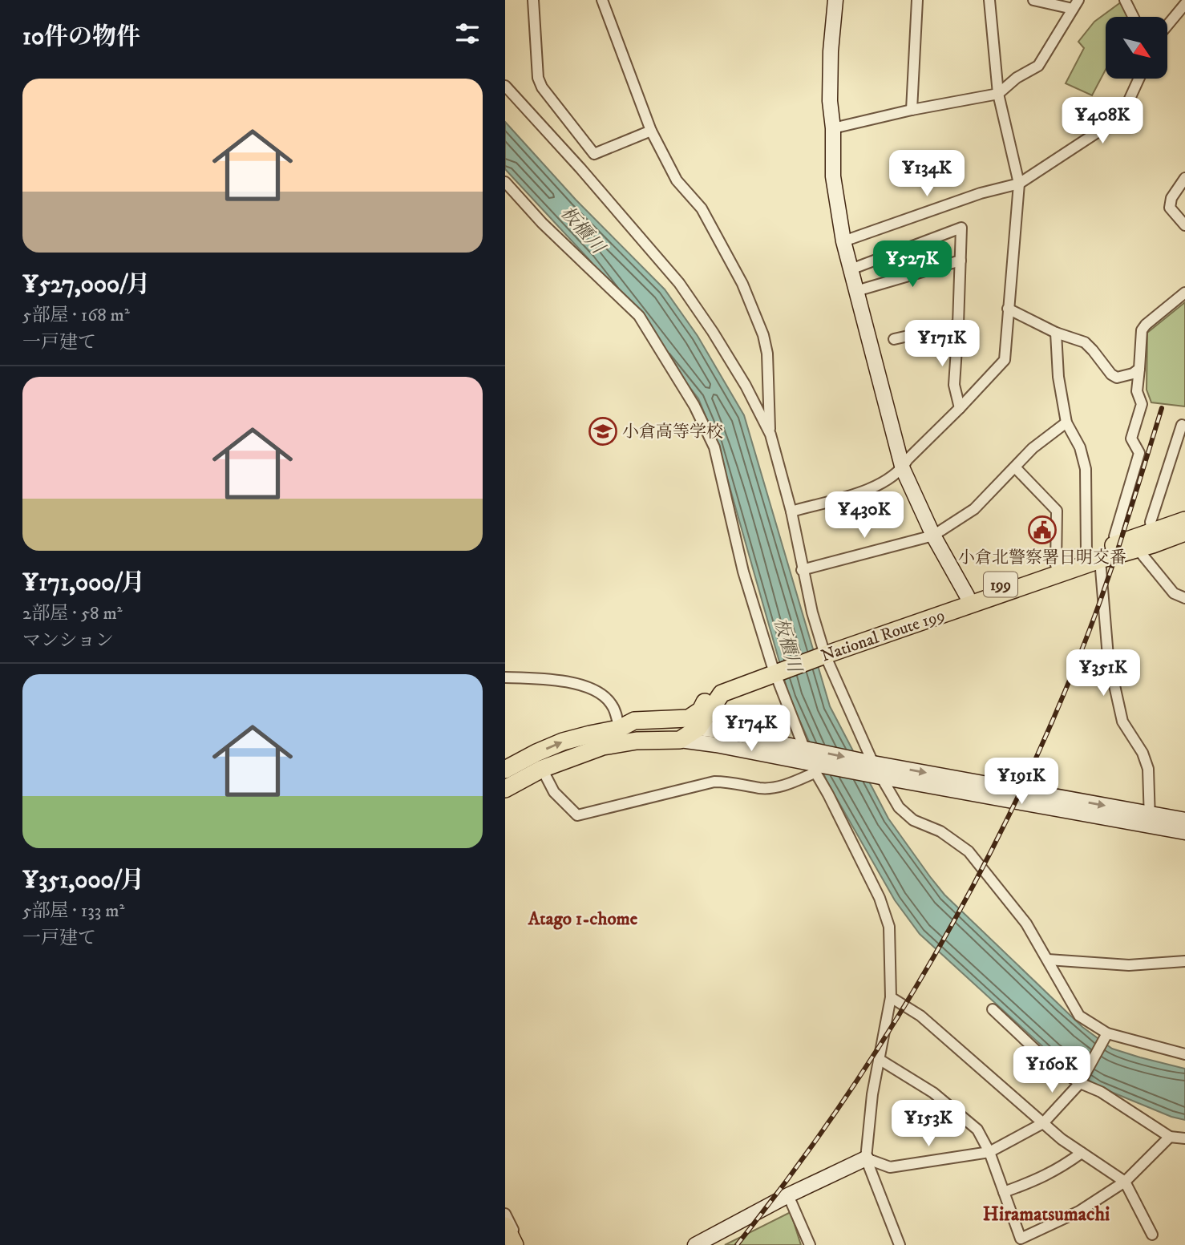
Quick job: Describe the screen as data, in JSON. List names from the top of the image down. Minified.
{"streets":{"highway":["199","National Route 199"]},"districts":["Atago 1-chome","Hiramatsumachi"],"water":["板櫃川"],"places":{"school or university":["小倉高等学校"],"public building":["小倉北警察署日明交番"]},"north":"bottom right","page":{"heading":"10件の物件","list":[{"name":"¥527,000/月","note":"5部屋 · 168 m² · 一戸建て"},{"name":"¥171,000/月","note":"2部屋 · 58 m² · マンション"},{"name":"¥351,000/月","note":"5部屋 · 133 m² · 一戸建て"}],"price":["¥408K","¥134K","¥527K","¥171K","¥430K","¥351K","¥174K","¥191K","¥160K","¥153K"]}}
